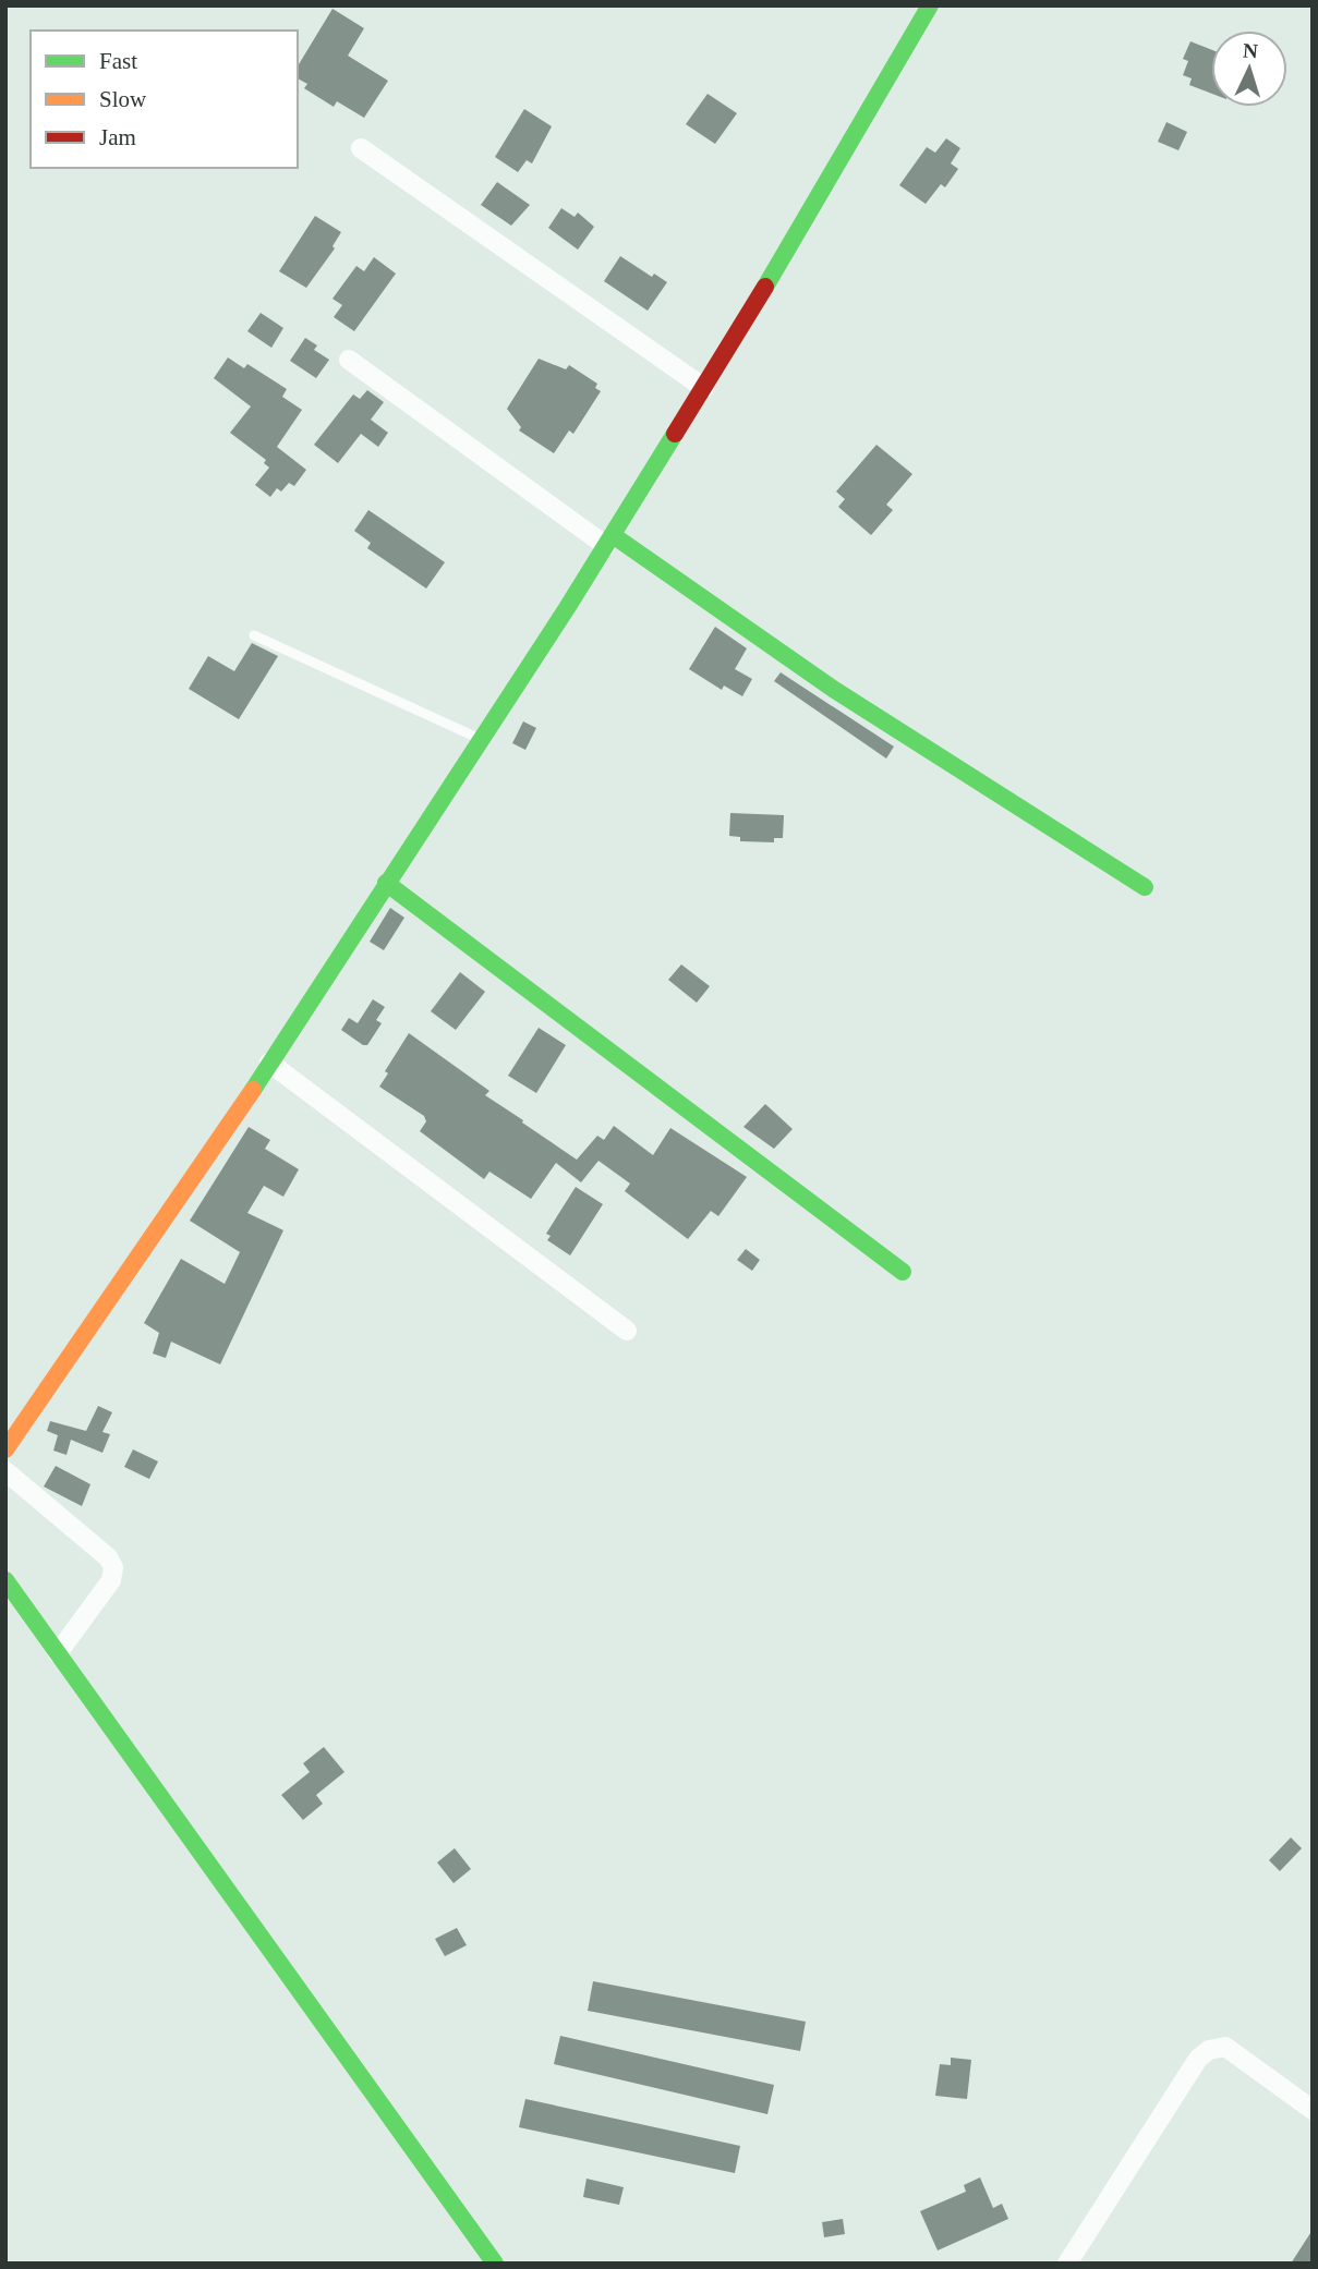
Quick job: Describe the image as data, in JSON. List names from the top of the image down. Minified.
{"legend":["Fast","Slow","Jam"],"north":"top"}
